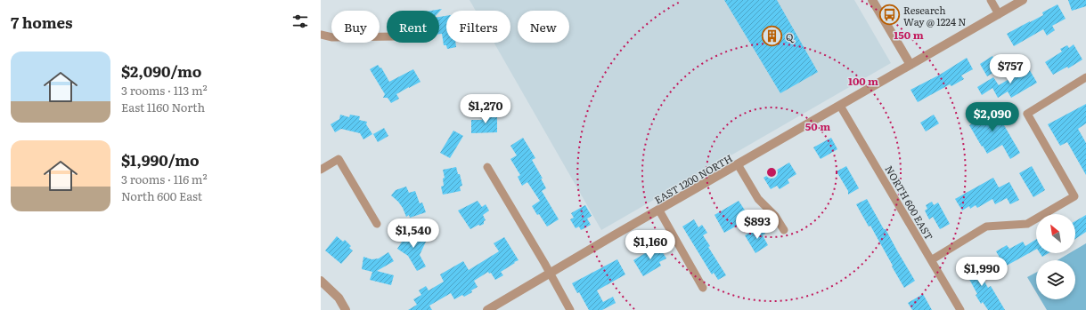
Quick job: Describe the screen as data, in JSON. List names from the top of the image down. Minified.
{"streets":{"street":["EAST 1200 NORTH","NORTH 600 EAST"]},"crossings":[["EAST 1200 NORTH","NORTH 600 EAST"]],"places":{"bus stop":["Research Way @ 1224 N"],"building":["Q"]},"north":"top left","page":{"heading":"7 homes","chip":["Buy","Rent","Filters","New"],"list":[{"name":"$2,090/mo","note":"3 rooms · 113 m² · East 1160 North"},{"name":"$1,990/mo","note":"3 rooms · 116 m² · North 600 East"}],"price":["$757","$1,270","$2,090","$893","$1,540","$1,160","$1,990"]},"rings":["150 m","100 m","50 m"]}
